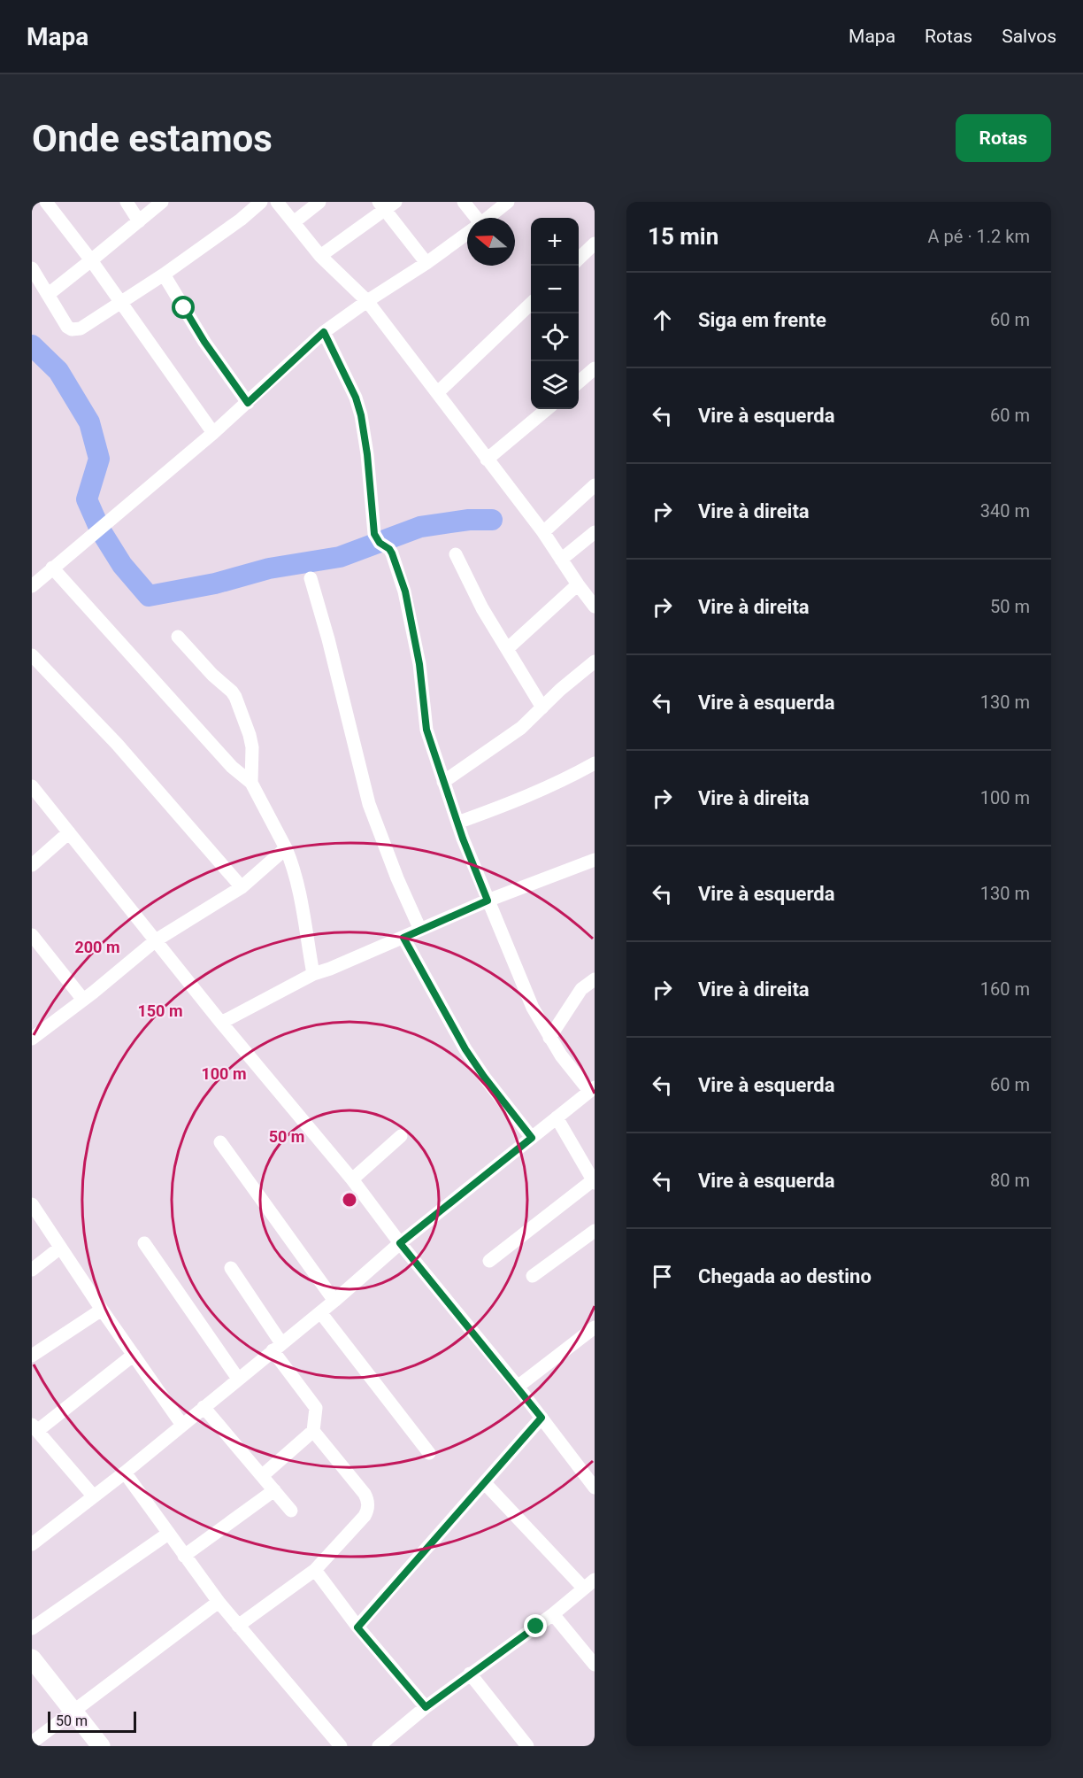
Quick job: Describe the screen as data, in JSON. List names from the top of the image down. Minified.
{"scale_bar":"50 m","north":"left","page":{"header":"Mapa","nav":["Mapa","Rotas","Salvos"],"buttons":"Rotas","title":"Onde estamos","heading":["15 min","A pé · 1.2 km"],"map_buttons":["+","−"],"list":[["Siga em frente","60 m"],["Vire à esquerda","60 m"],["Vire à direita","340 m"],["Vire à direita","50 m"],["Vire à esquerda","130 m"],["Vire à direita","100 m"],["Vire à esquerda","130 m"],["Vire à direita","160 m"],["Vire à esquerda","60 m"],["Vire à esquerda","80 m"],"Chegada ao destino"],"scale":"50 m"},"rings":["200 m","150 m","100 m","50 m"]}
